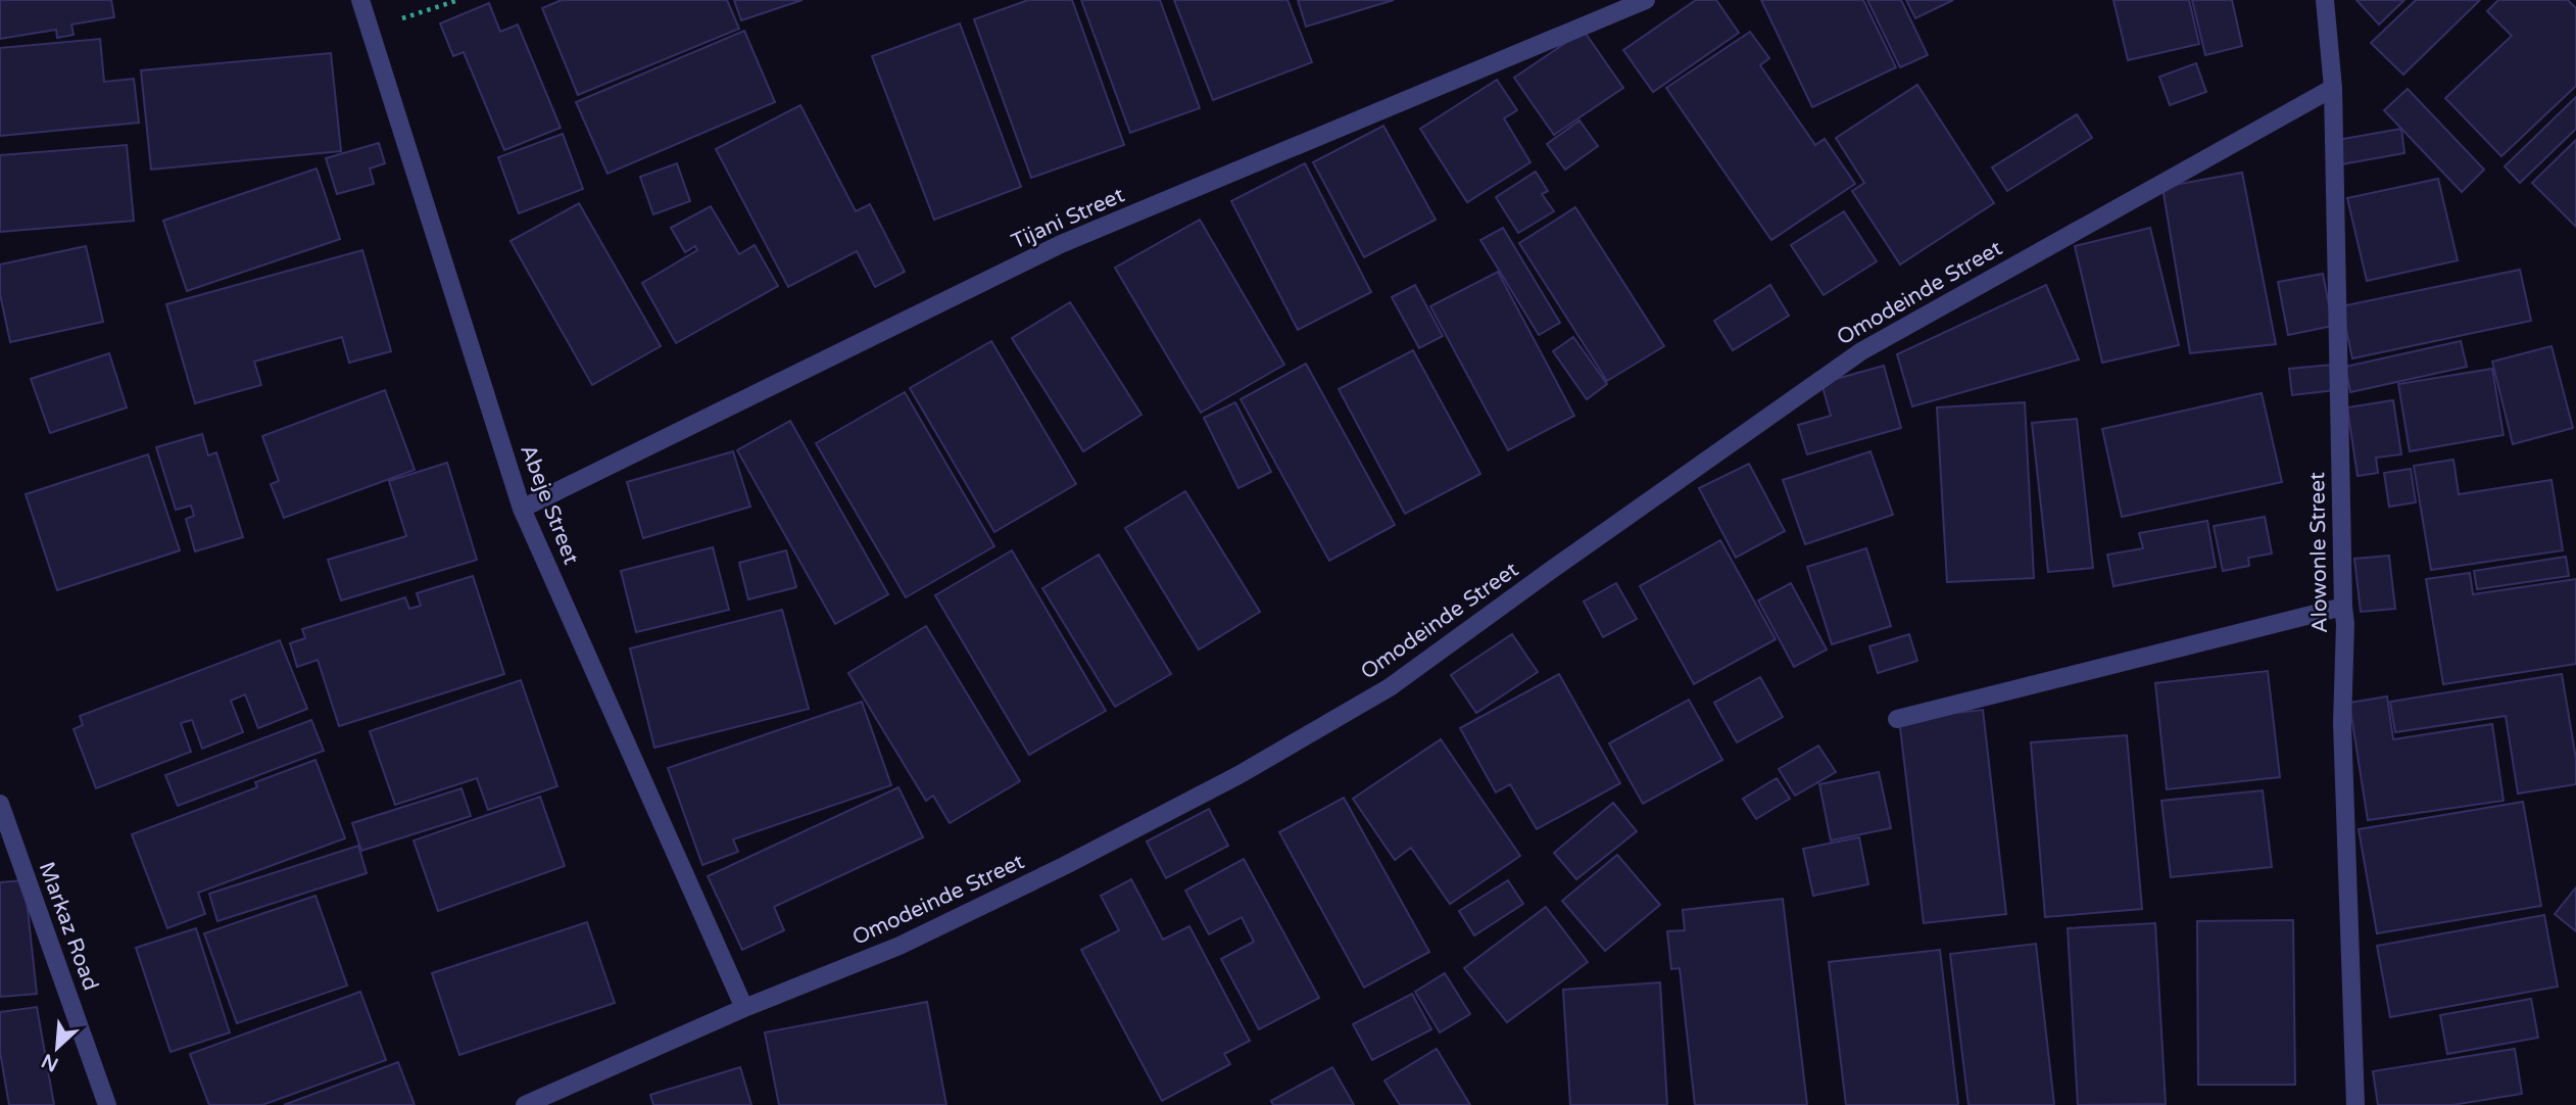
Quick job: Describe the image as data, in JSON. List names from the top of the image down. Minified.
{"streets":{"street":["Tijani Street","Omodeinde Street","Abeje Street","Alowonle Street","Markaz Road"]},"crossings":[["Tijani Street","Abeje Street"],["Omodeinde Street","Abeje Street"],["Omodeinde Street","Alowonle Street"]],"north":"bottom left"}
